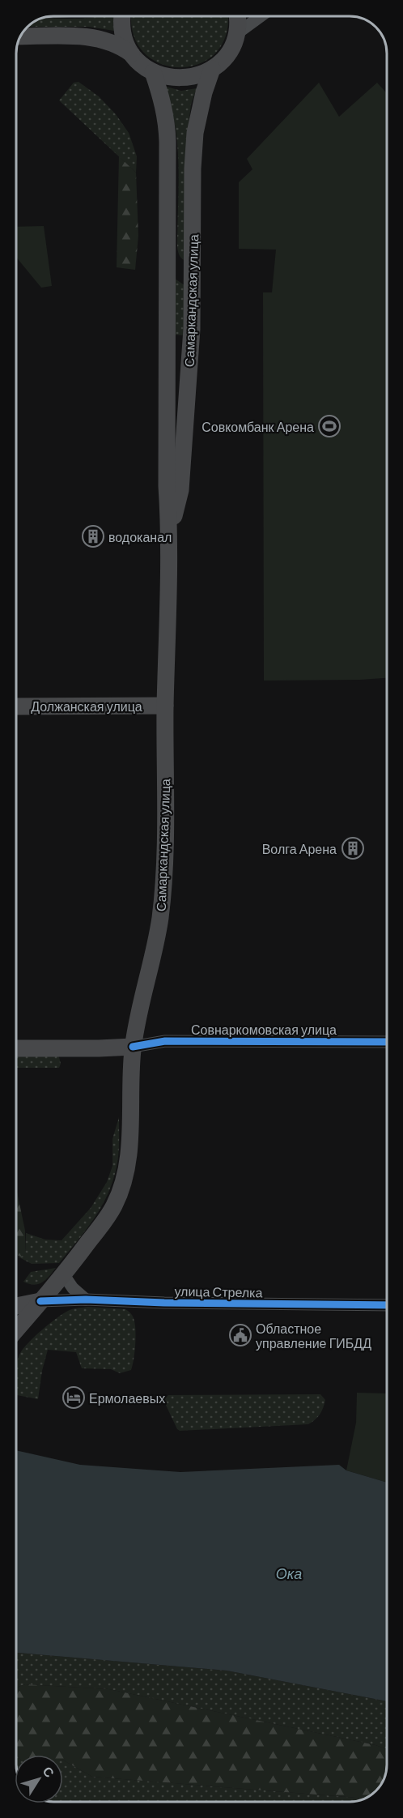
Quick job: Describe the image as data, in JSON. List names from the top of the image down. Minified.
{"streets":{"main road":["Самаркандская улица","Должанская улица","Совнаркомовская улица"],"street":["улица Стрелка"]},"crossings":[["Самаркандская улица","Должанская улица"],["Самаркандская улица","Совнаркомовская улица"],["Самаркандская улица","улица Стрелка"]],"water":["Ока"],"places":{"sports":["Совкомбанк Арена"],"building":["водоканал","Волга Арена"],"public building":["Областное управление ГИБДД"],"hotel":["Ермолаевых"]},"north":"top right"}
